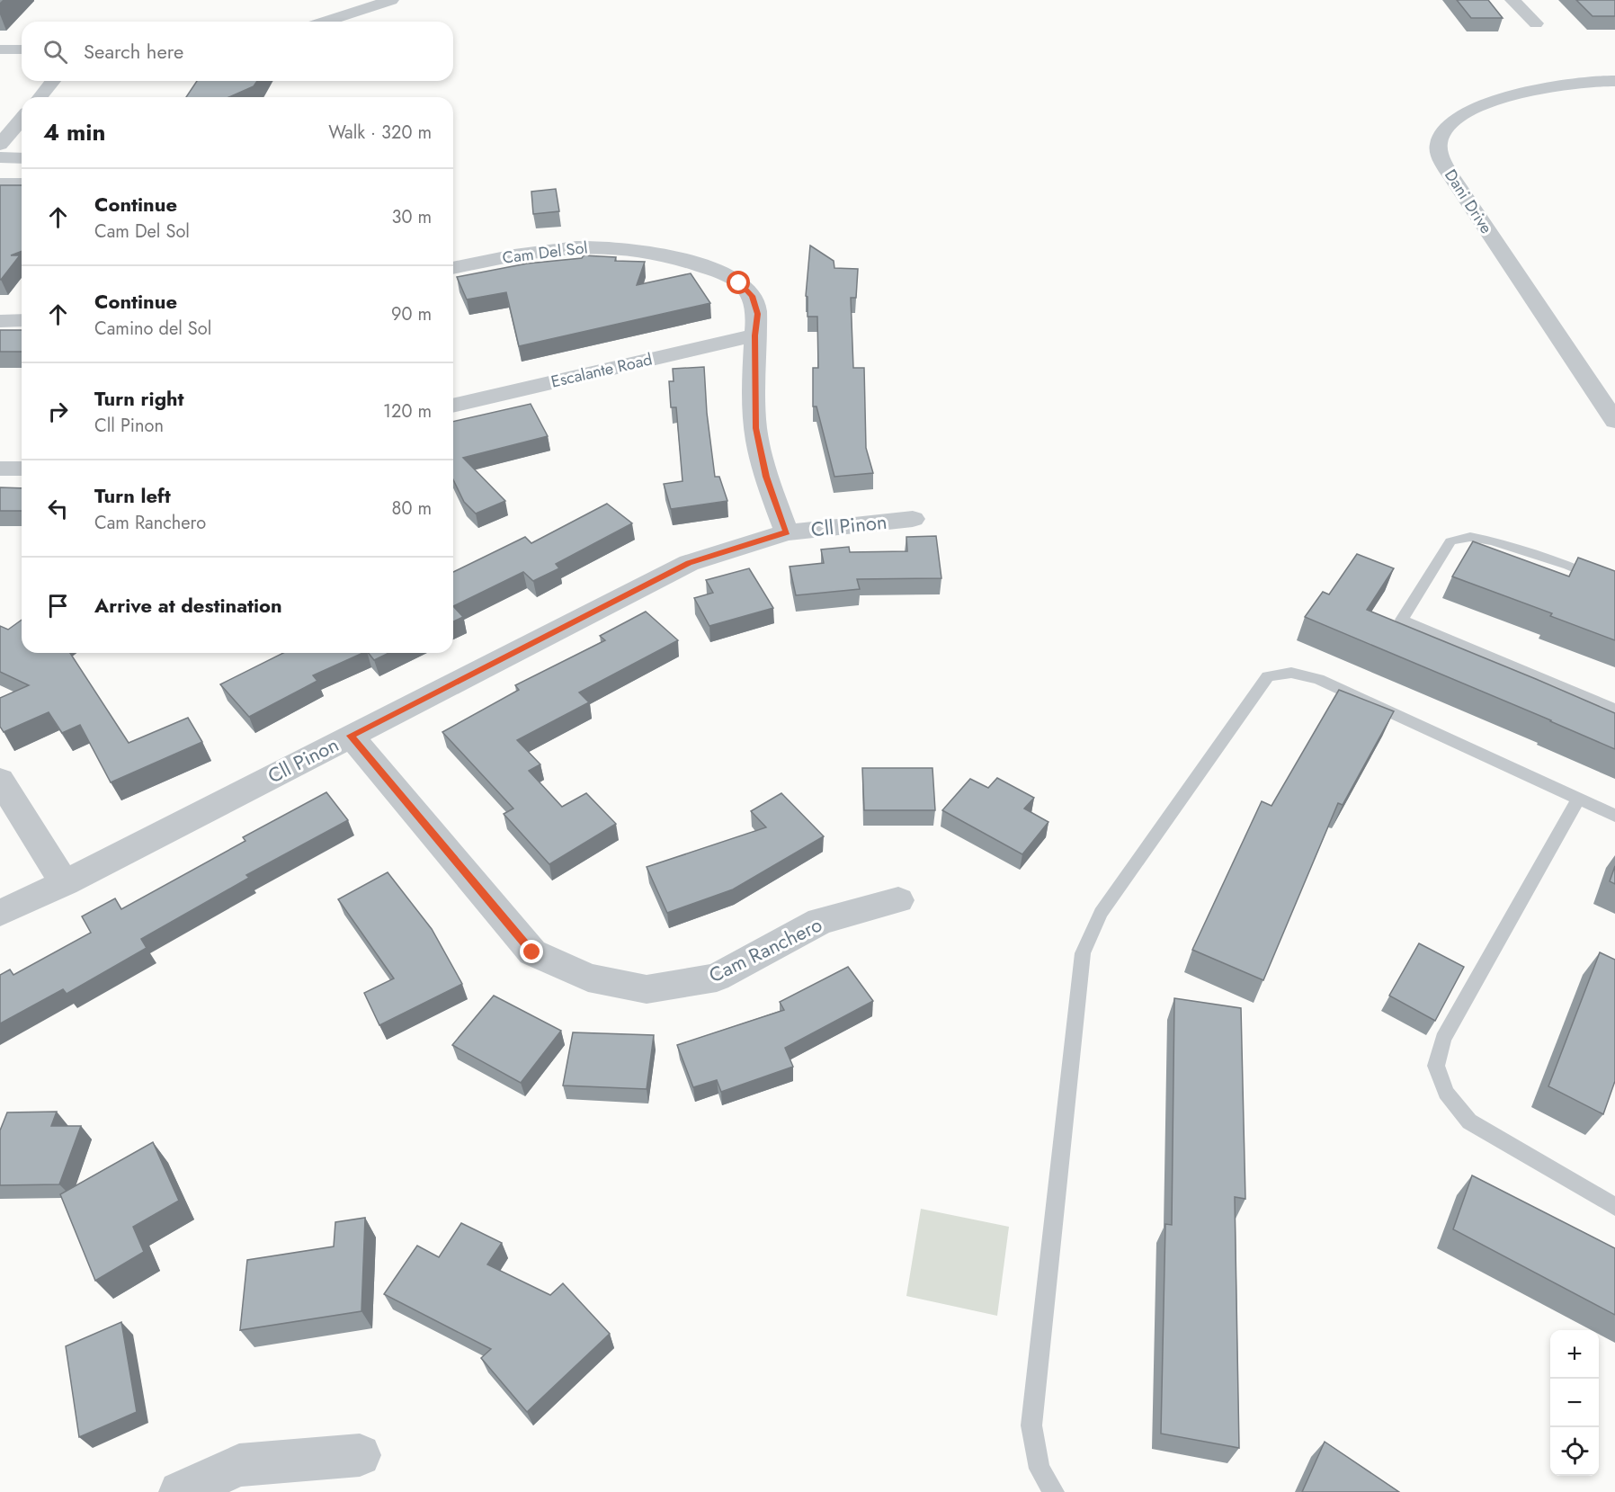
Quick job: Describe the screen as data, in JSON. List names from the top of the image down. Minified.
{"streets":{"street":["Dani Drive","Cam Del Sol","Escalante Road","Cll Pinon","Cam Ranchero"]},"crossings":[["Cam Del Sol","Escalante Road"],["Cam Del Sol","Cll Pinon"],["Cll Pinon","Cam Ranchero"]],"page":{"search":"Search here","heading":["4 min","Walk · 320 m"],"list":[["Continue","Cam Del Sol","30 m"],["Continue","Camino del Sol","90 m"],["Turn right","Cll Pinon","120 m"],["Turn left","Cam Ranchero","80 m"],"Arrive at destination"],"map_buttons":["+","−"]}}
